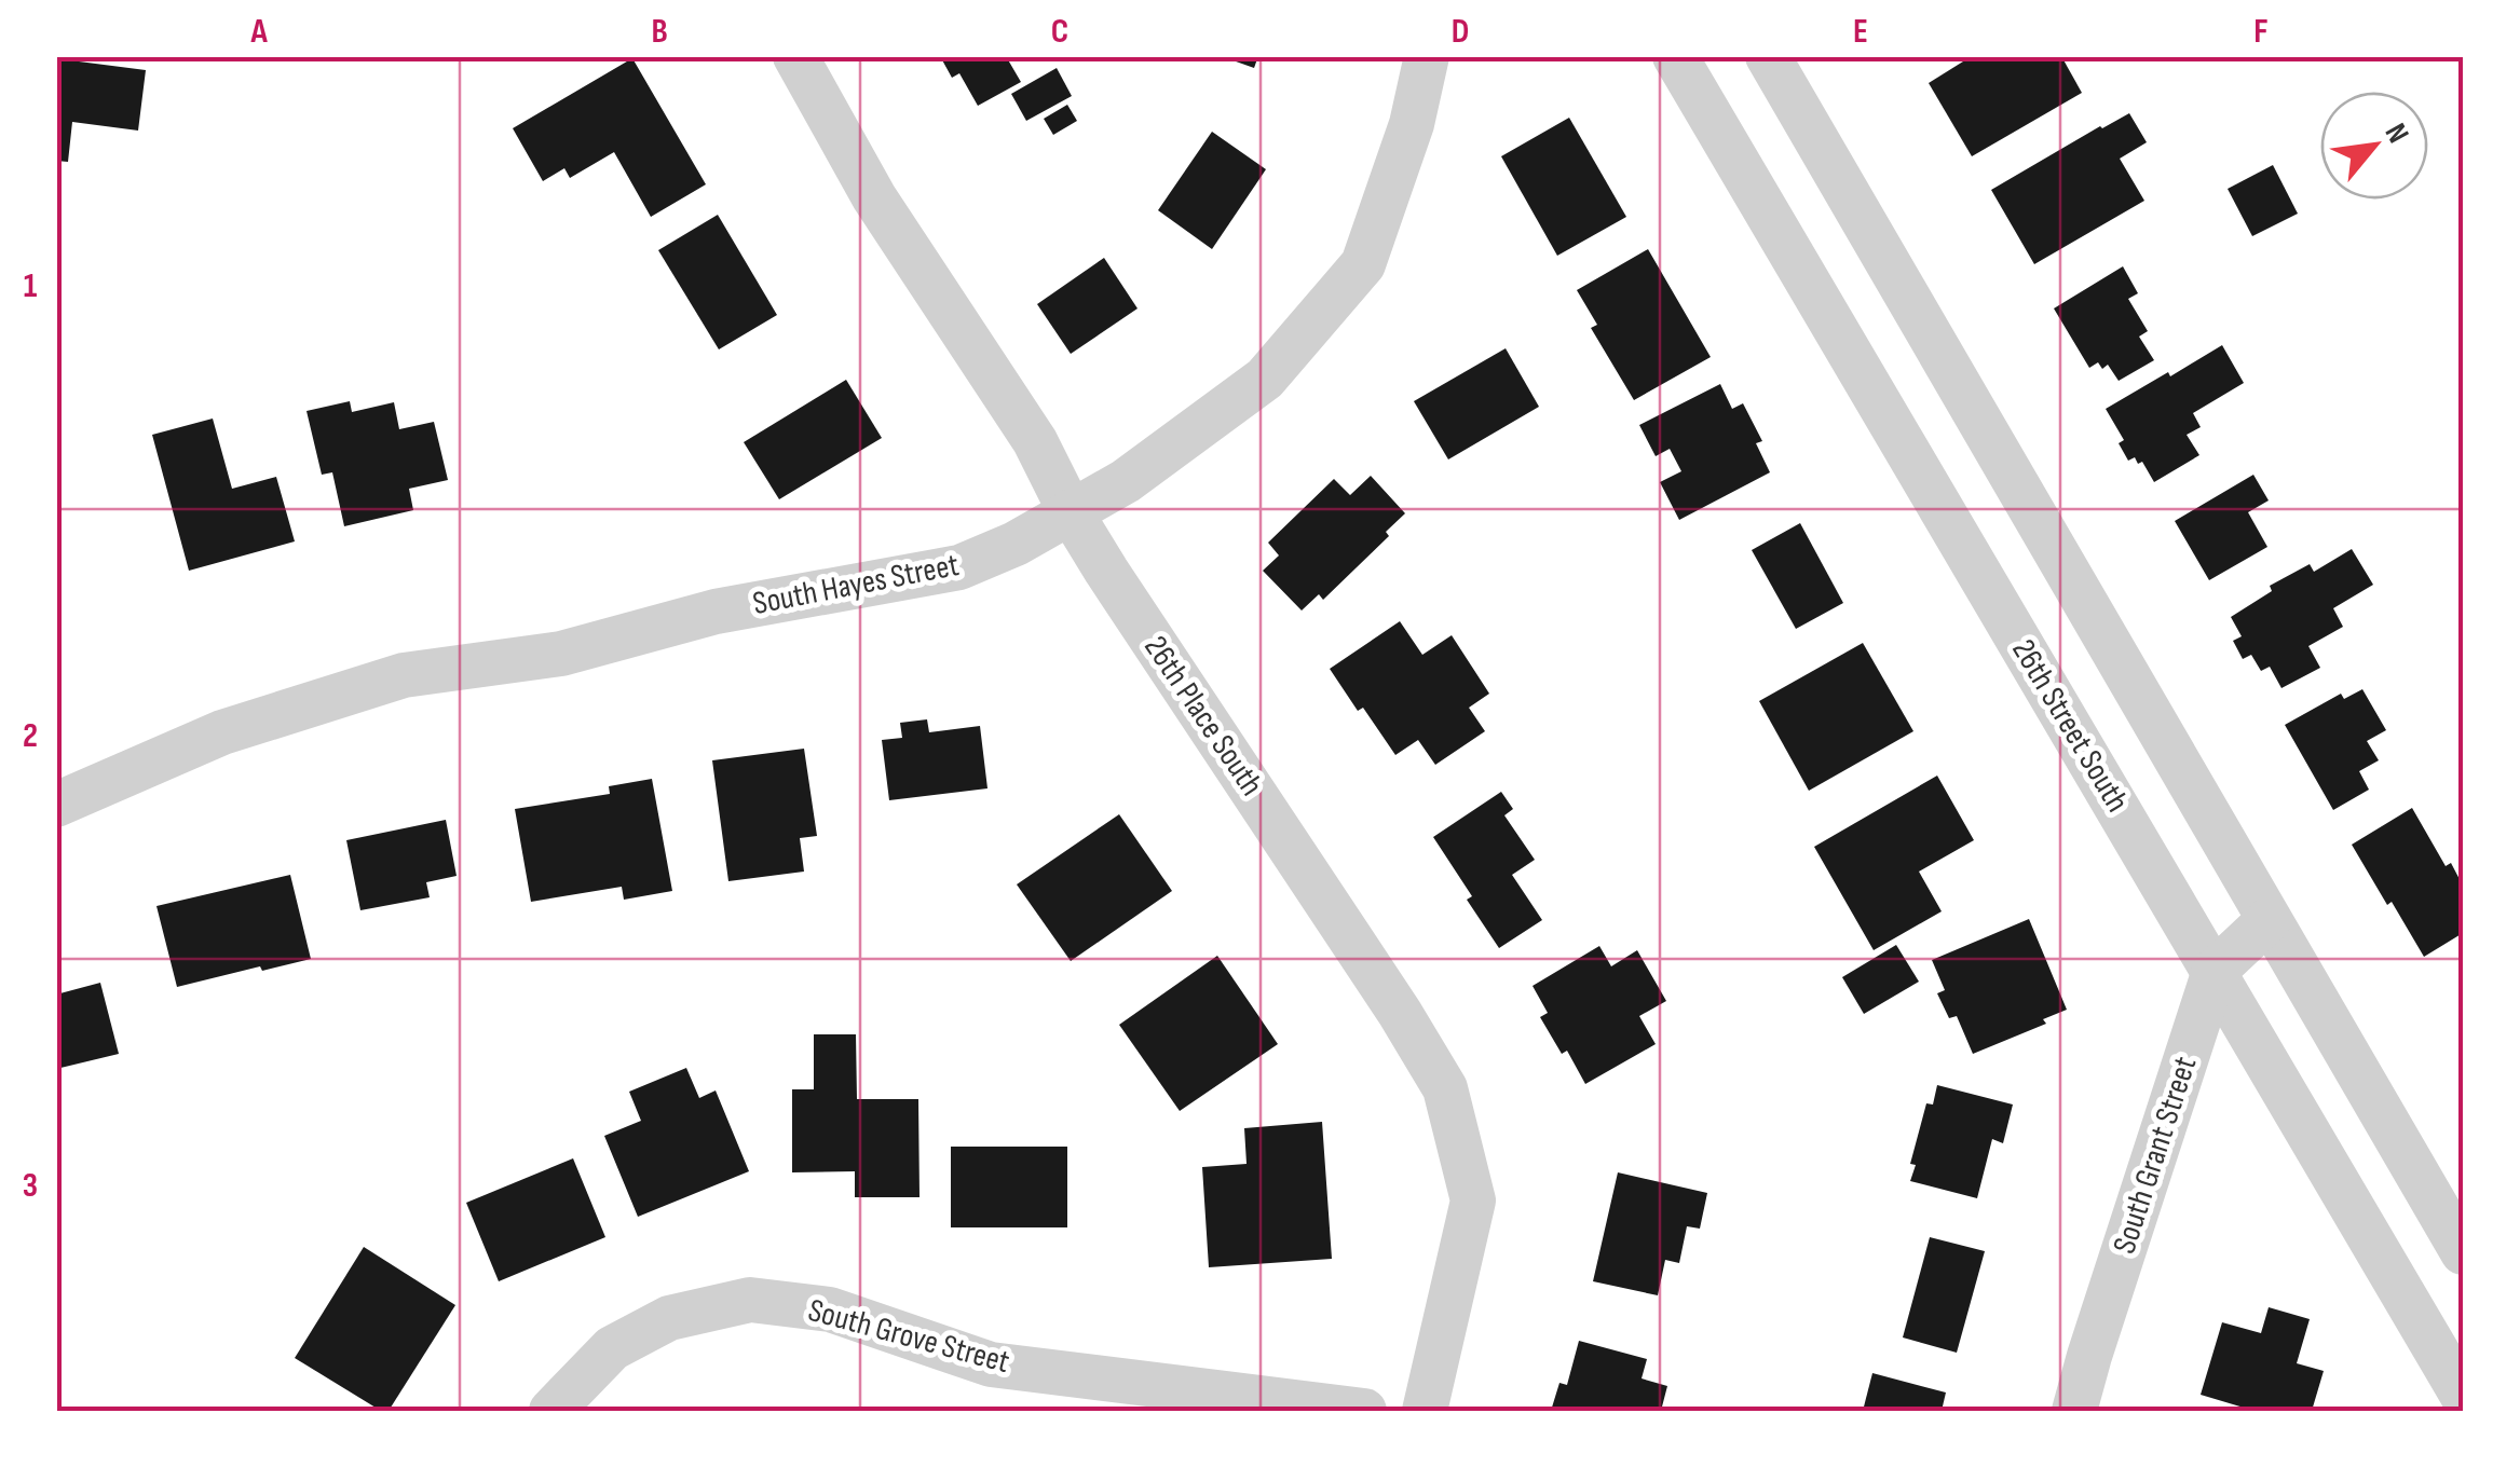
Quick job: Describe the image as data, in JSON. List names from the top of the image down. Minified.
{"streets":{"street":["South Hayes Street","26th Place South","26th Street South","South Grant Street","South Grove Street"]},"crossings":[["South Hayes Street","26th Place South"],["26th Street South","South Grant Street"]],"north":"top right","grid":{"columns":["A","B","C","D","E","F"],"rows":["1","2","3"]}}
